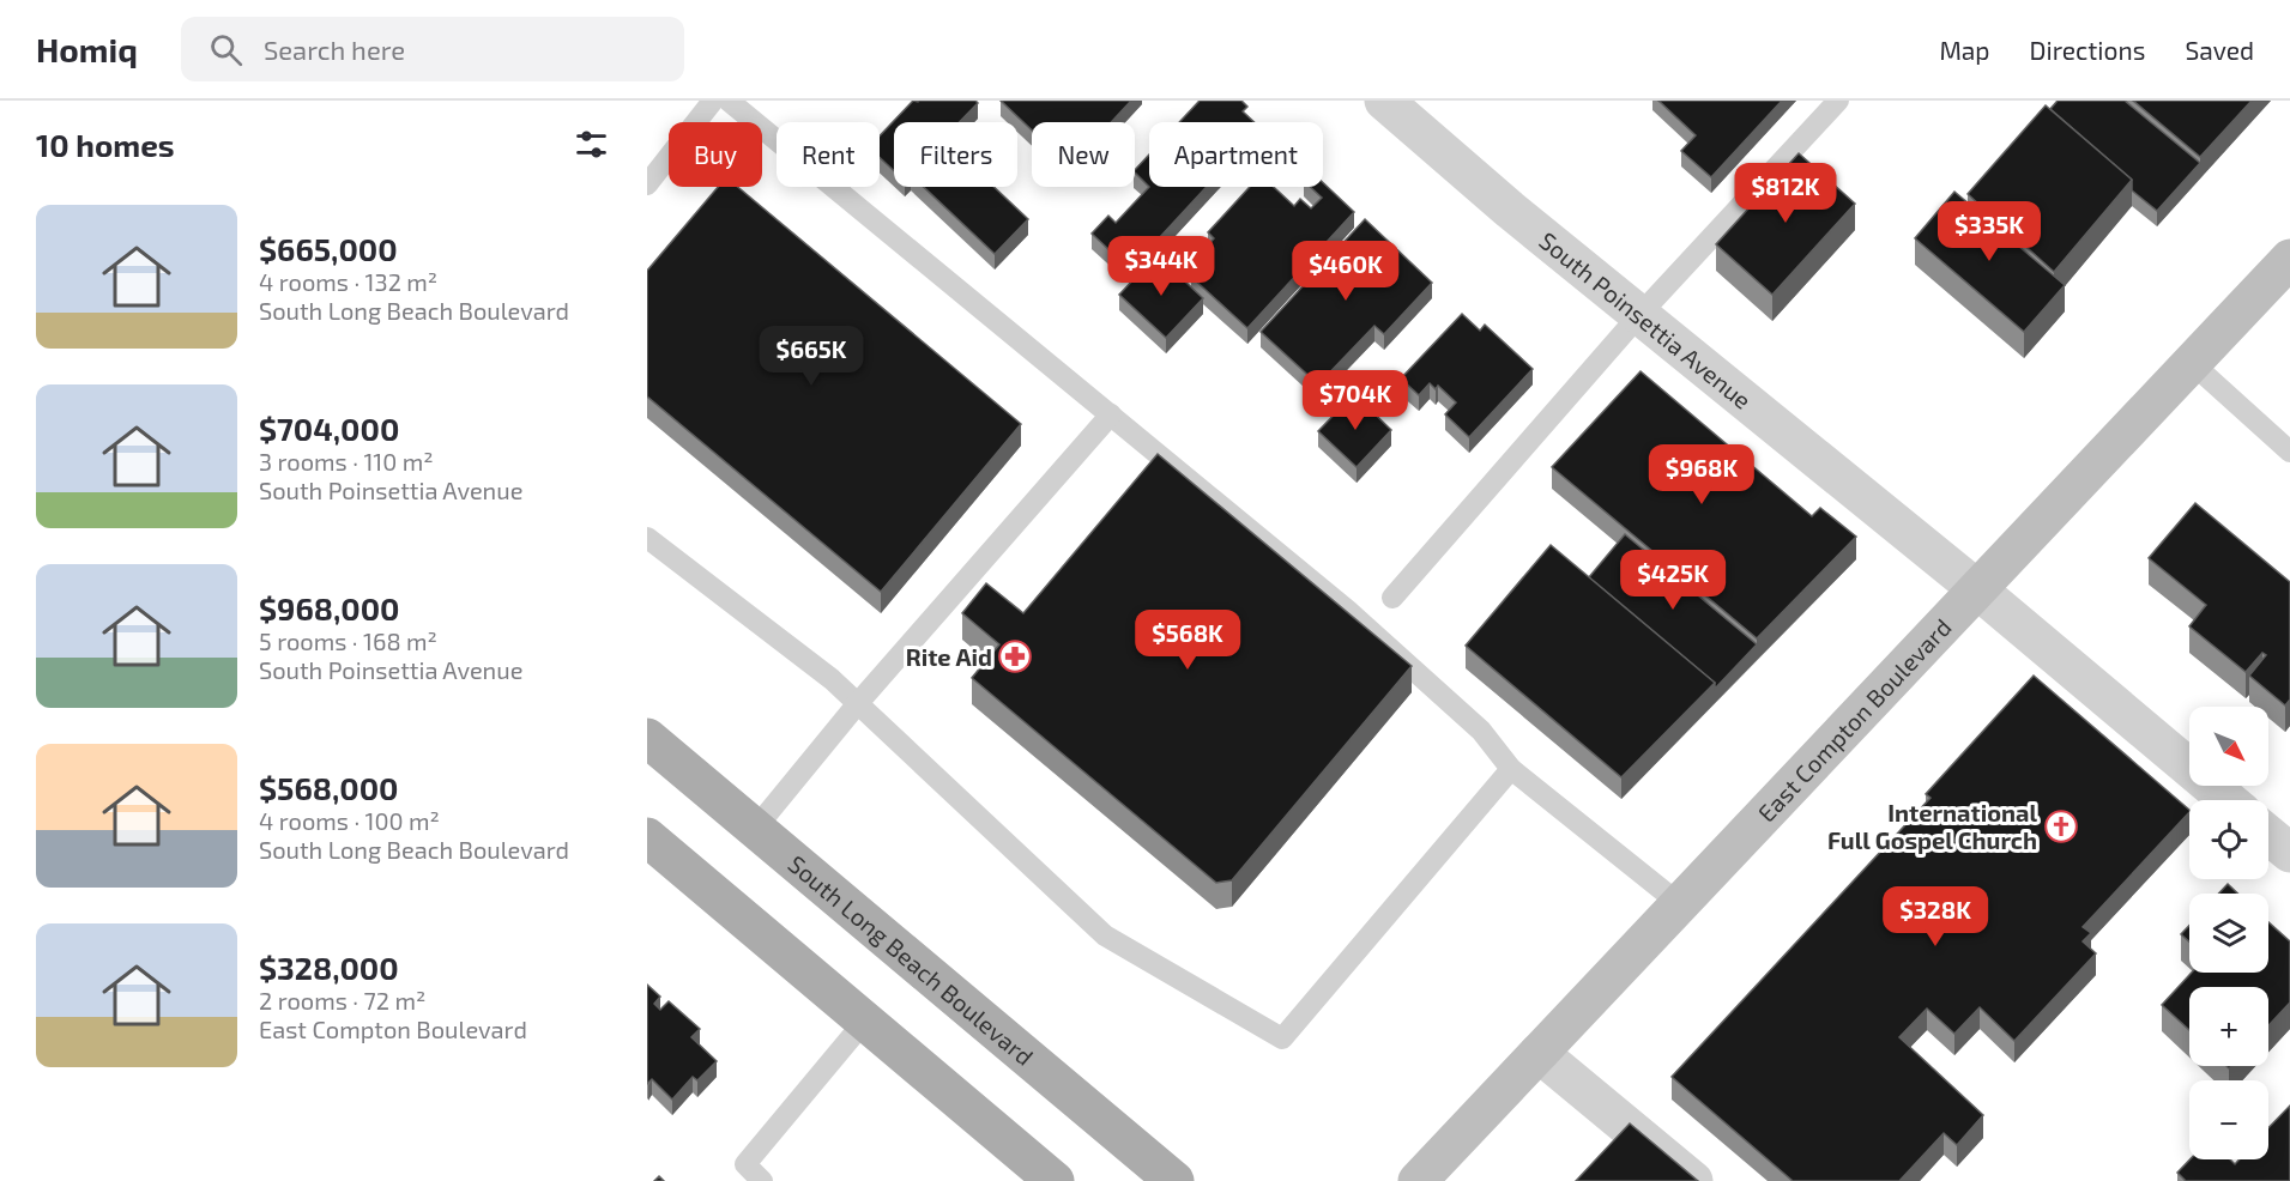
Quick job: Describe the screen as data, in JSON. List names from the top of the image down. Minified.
{"streets":{"main road":["East Compton Boulevard","South Long Beach Boulevard"],"street":["South Poinsettia Avenue"]},"crossings":[["South Poinsettia Avenue","East Compton Boulevard"]],"places":{"pharmacy":["Rite Aid"],"church":["International Full Gospel Church"]},"north":"bottom right","page":{"header":"Homiq","search":"Search here","nav":["Map","Directions","Saved"],"heading":"10 homes","chip":["Buy","Rent","Filters","New","Apartment"],"price":["$812K","$335K","$344K","$460K","$665K","$704K","$968K","$425K","$568K","$328K"],"list":[{"name":"$665,000","note":"4 rooms · 132 m² · South Long Beach Boulevard"},{"name":"$704,000","note":"3 rooms · 110 m² · South Poinsettia Avenue"},{"name":"$968,000","note":"5 rooms · 168 m² · South Poinsettia Avenue"},{"name":"$568,000","note":"4 rooms · 100 m² · South Long Beach Boulevard"},{"name":"$328,000","note":"2 rooms · 72 m² · East Compton Boulevard"}],"map_buttons":["+","−"]}}
